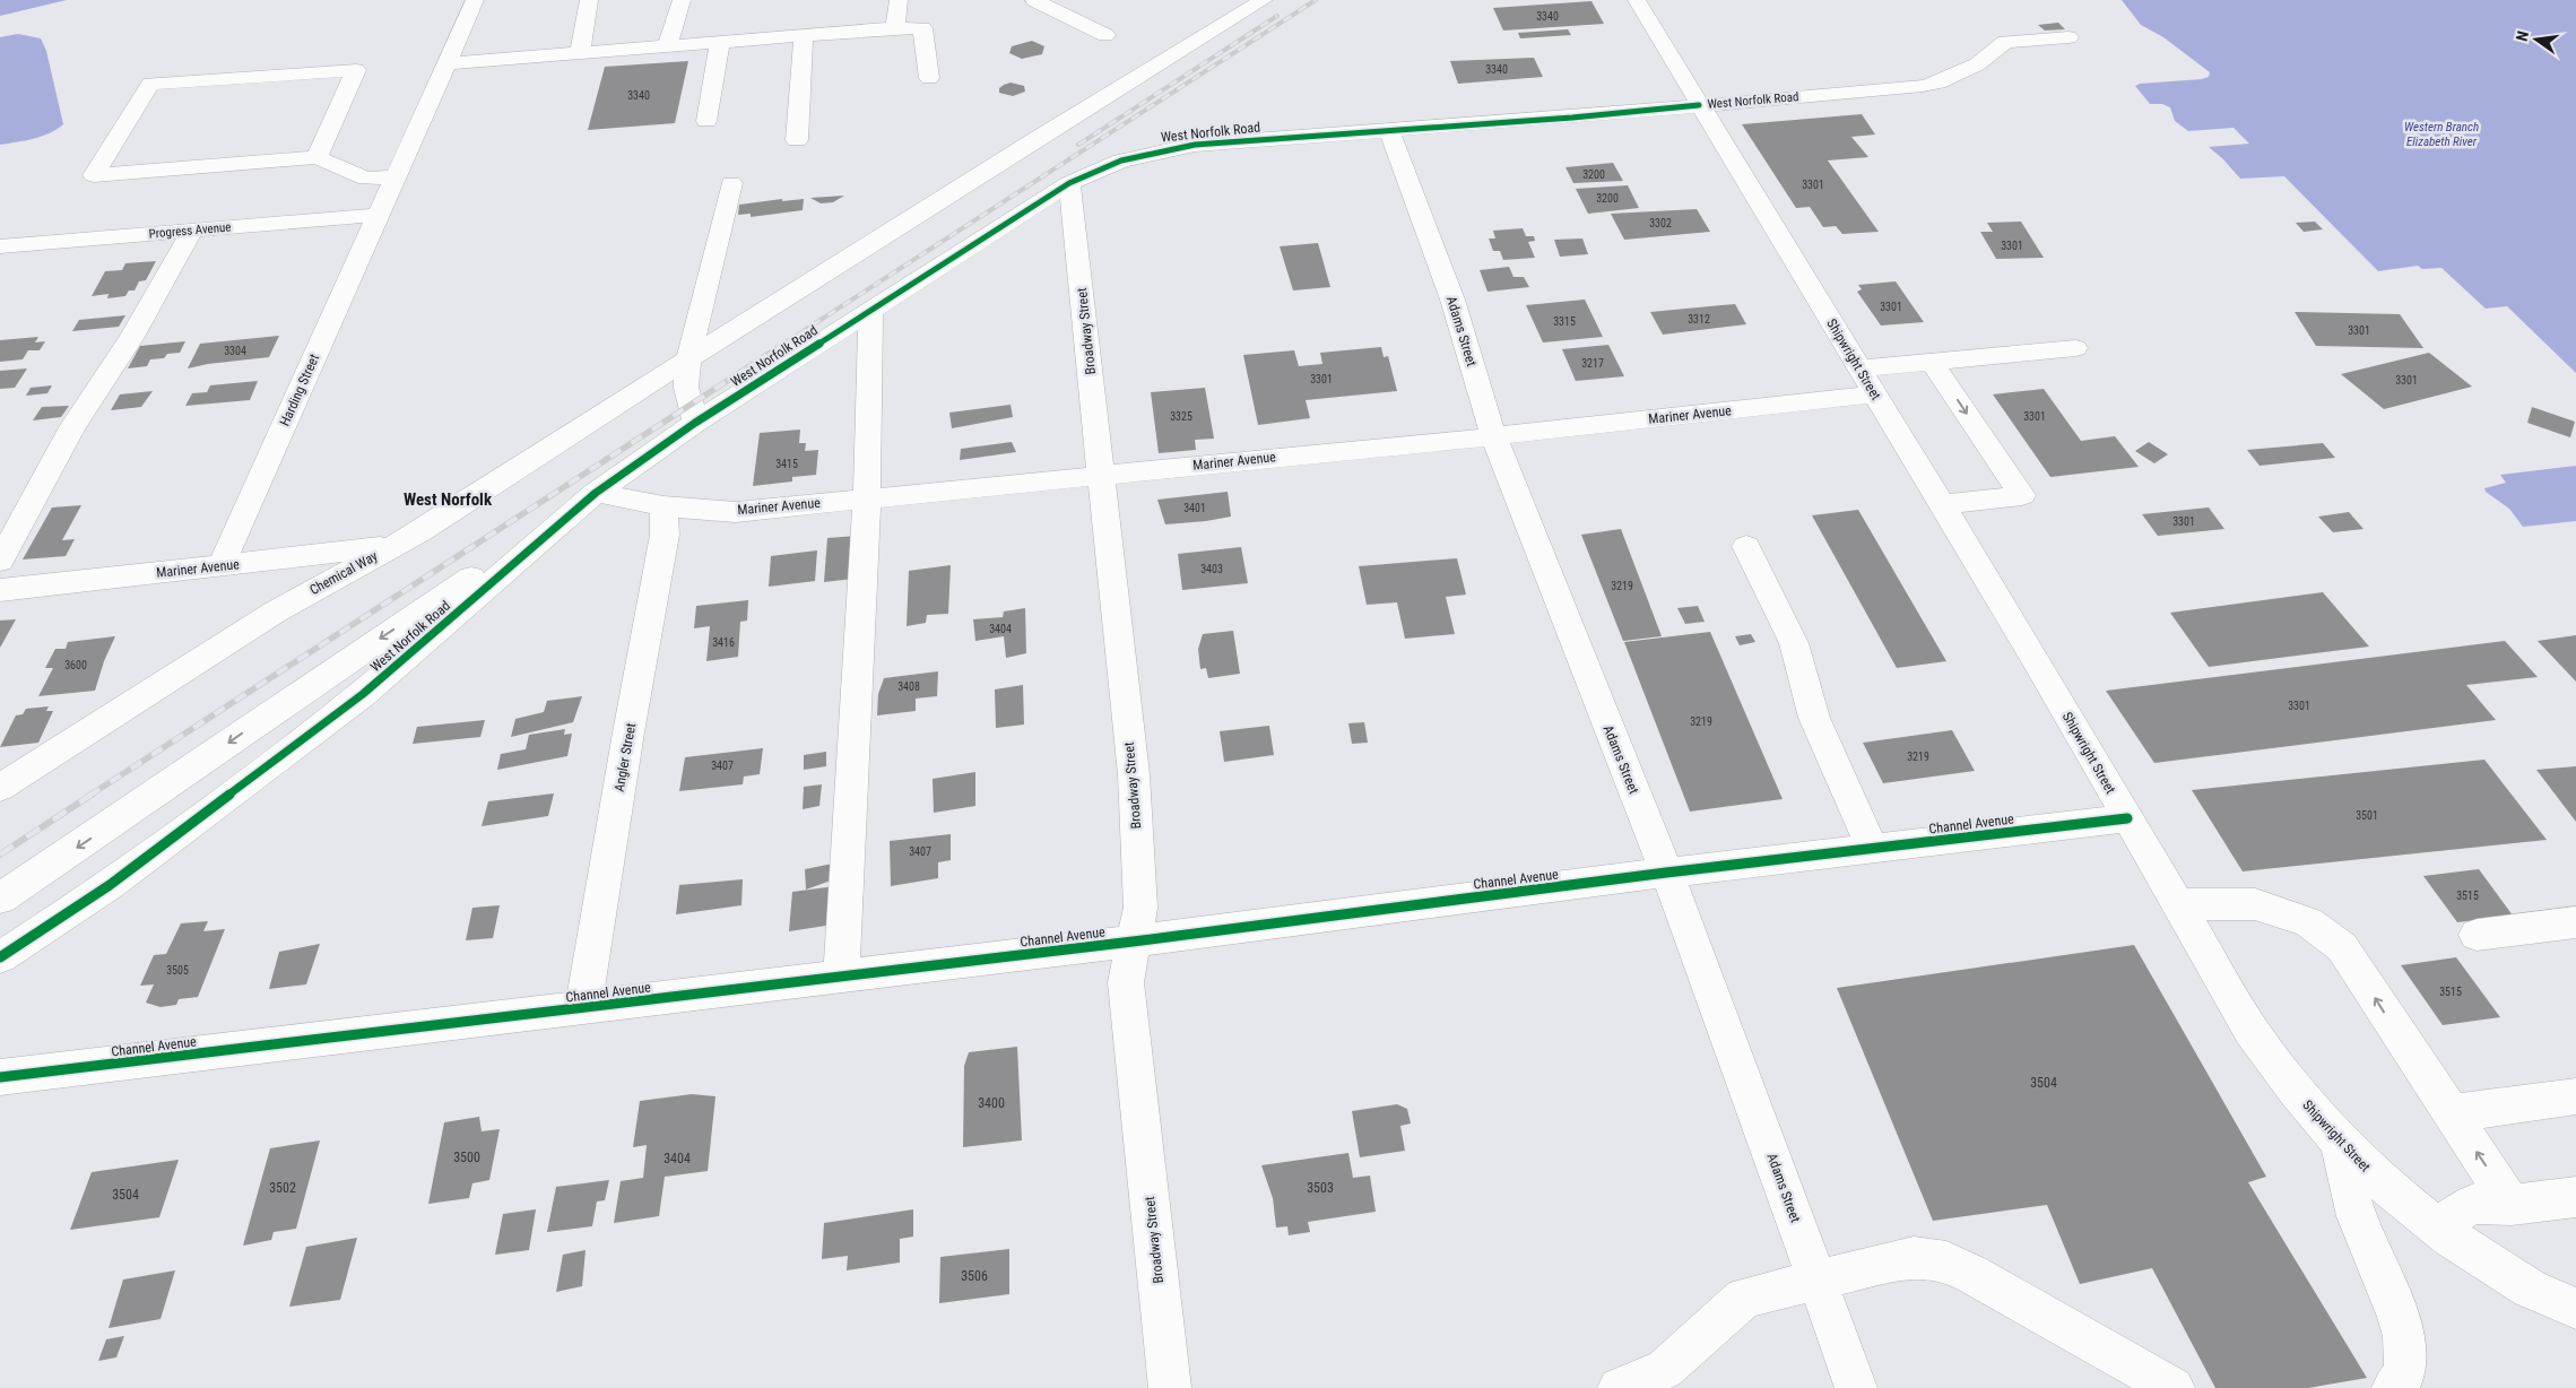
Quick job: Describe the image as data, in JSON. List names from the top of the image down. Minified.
{"streets":{"street":["West Norfolk Road","Progress Avenue","Broadway Street","Adams Street","Shipwright Street","Harding Street","Mariner Avenue","Chemical Way","Angler Street","Channel Avenue"]},"crossings":[["West Norfolk Road","Broadway Street"],["West Norfolk Road","Adams Street"],["West Norfolk Road","Shipwright Street"],["West Norfolk Road","Mariner Avenue"],["Progress Avenue","Harding Street"],["Broadway Street","Mariner Avenue"],["Broadway Street","Channel Avenue"],["Adams Street","Mariner Avenue"],["Adams Street","Channel Avenue"],["Shipwright Street","Mariner Avenue"],["Shipwright Street","Channel Avenue"],["Harding Street","Mariner Avenue"],["Mariner Avenue","Chemical Way"],["Mariner Avenue","Angler Street"],["Angler Street","Channel Avenue"]],"districts":["West Norfolk"],"water":["Western Branch Elizabeth River"],"house_numbers":["3340","3340","3340","3200","3301","3200","3302","3301","3301","3312","3315","3301","3304","3217","3301","3301","3325","3301","3415","3401","3301","3403","3219","3404","3416","3600","3408","3301","3219","3219","3407","3501","3407","3515","3505","3515","3504","3400","3500","3404","3502","3503","3504","3506"],"north":"left"}
